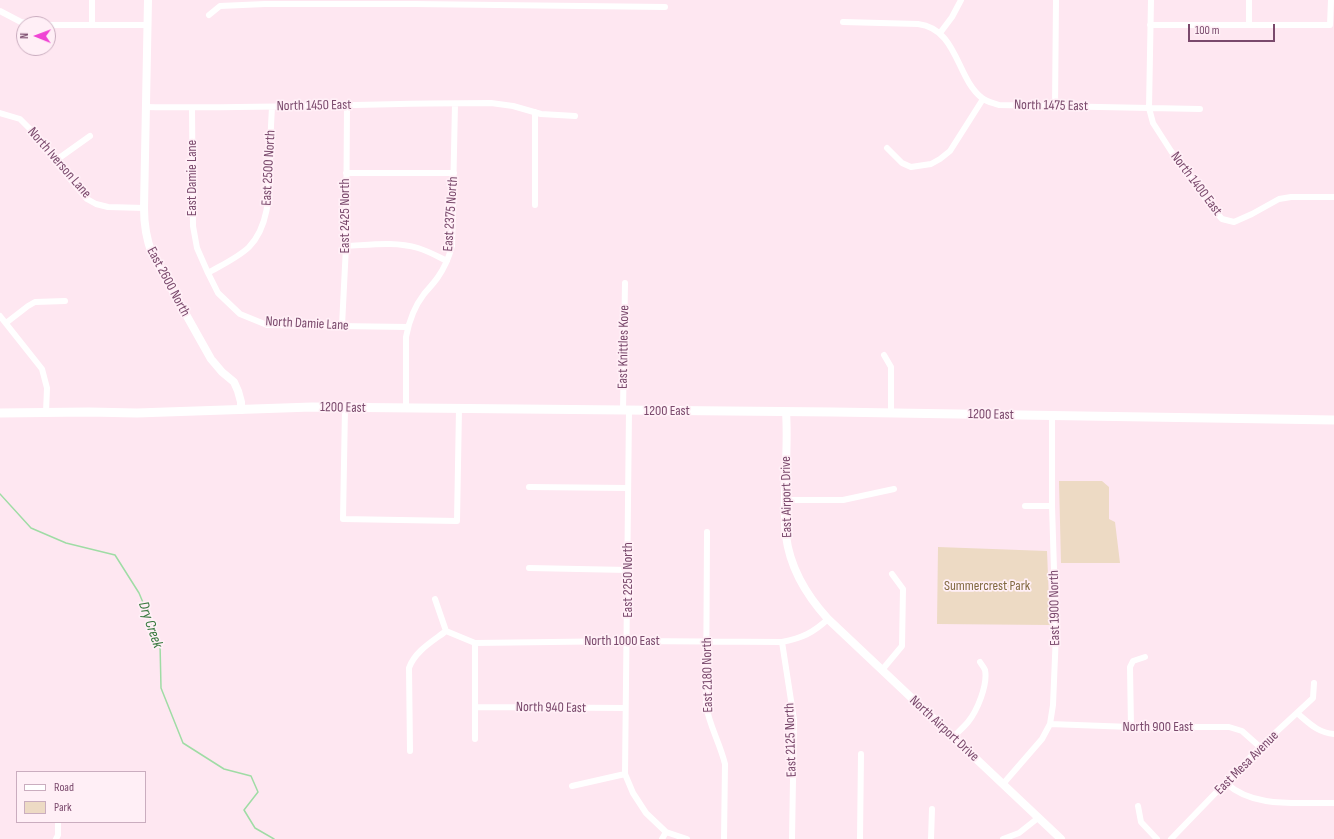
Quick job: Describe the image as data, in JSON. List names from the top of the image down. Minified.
{"streets":{"main road":["1200 East"],"street":["North 1450 East","North 1475 East","North Iverson Lane","East 2500 North","East Damie Lane","North 1400 East","East 2375 North","East 2425 North","East 2600 North","North Damie Lane","East Knittles Kove","East Airport Drive","East 2250 North","East 1900 North","North 1000 East","East 2180 North","North 940 East","North 900 East","North Airport Drive","East 2125 North","East Mesa Avenue"]},"crossings":[["North 1450 East","East 2500 North"],["North 1450 East","East Damie Lane"],["North 1450 East","East 2375 North"],["North 1450 East","East 2425 North"],["North 1450 East","East 2600 North"],["North 1475 East","North 1400 East"],["North Iverson Lane","East 2600 North"],["East 2500 North","North Damie Lane"],["East Damie Lane","North Damie Lane"],["East 2375 North","North Damie Lane"],["East 2375 North","1200 East"],["East 2425 North","North Damie Lane"],["East 2600 North","1200 East"],["East Knittles Kove","1200 East"],["East Knittles Kove","East 2250 North"],["1200 East","East Airport Drive"],["1200 East","East 2250 North"],["1200 East","East 1900 North"],["East Airport Drive","North 1000 East"],["East Airport Drive","North Airport Drive"],["East 2250 North","North 1000 East"],["East 2250 North","North 940 East"],["East 1900 North","North 900 East"],["East 1900 North","North Airport Drive"],["North 1000 East","East 2180 North"],["North 1000 East","North Airport Drive"],["North 1000 East","East 2125 North"],["North 900 East","East Mesa Avenue"]],"water":["Dry Creek"],"parks":["Summercrest Park"],"legend":["Road","Park"],"scale_bar":"100 m","north":"left"}
